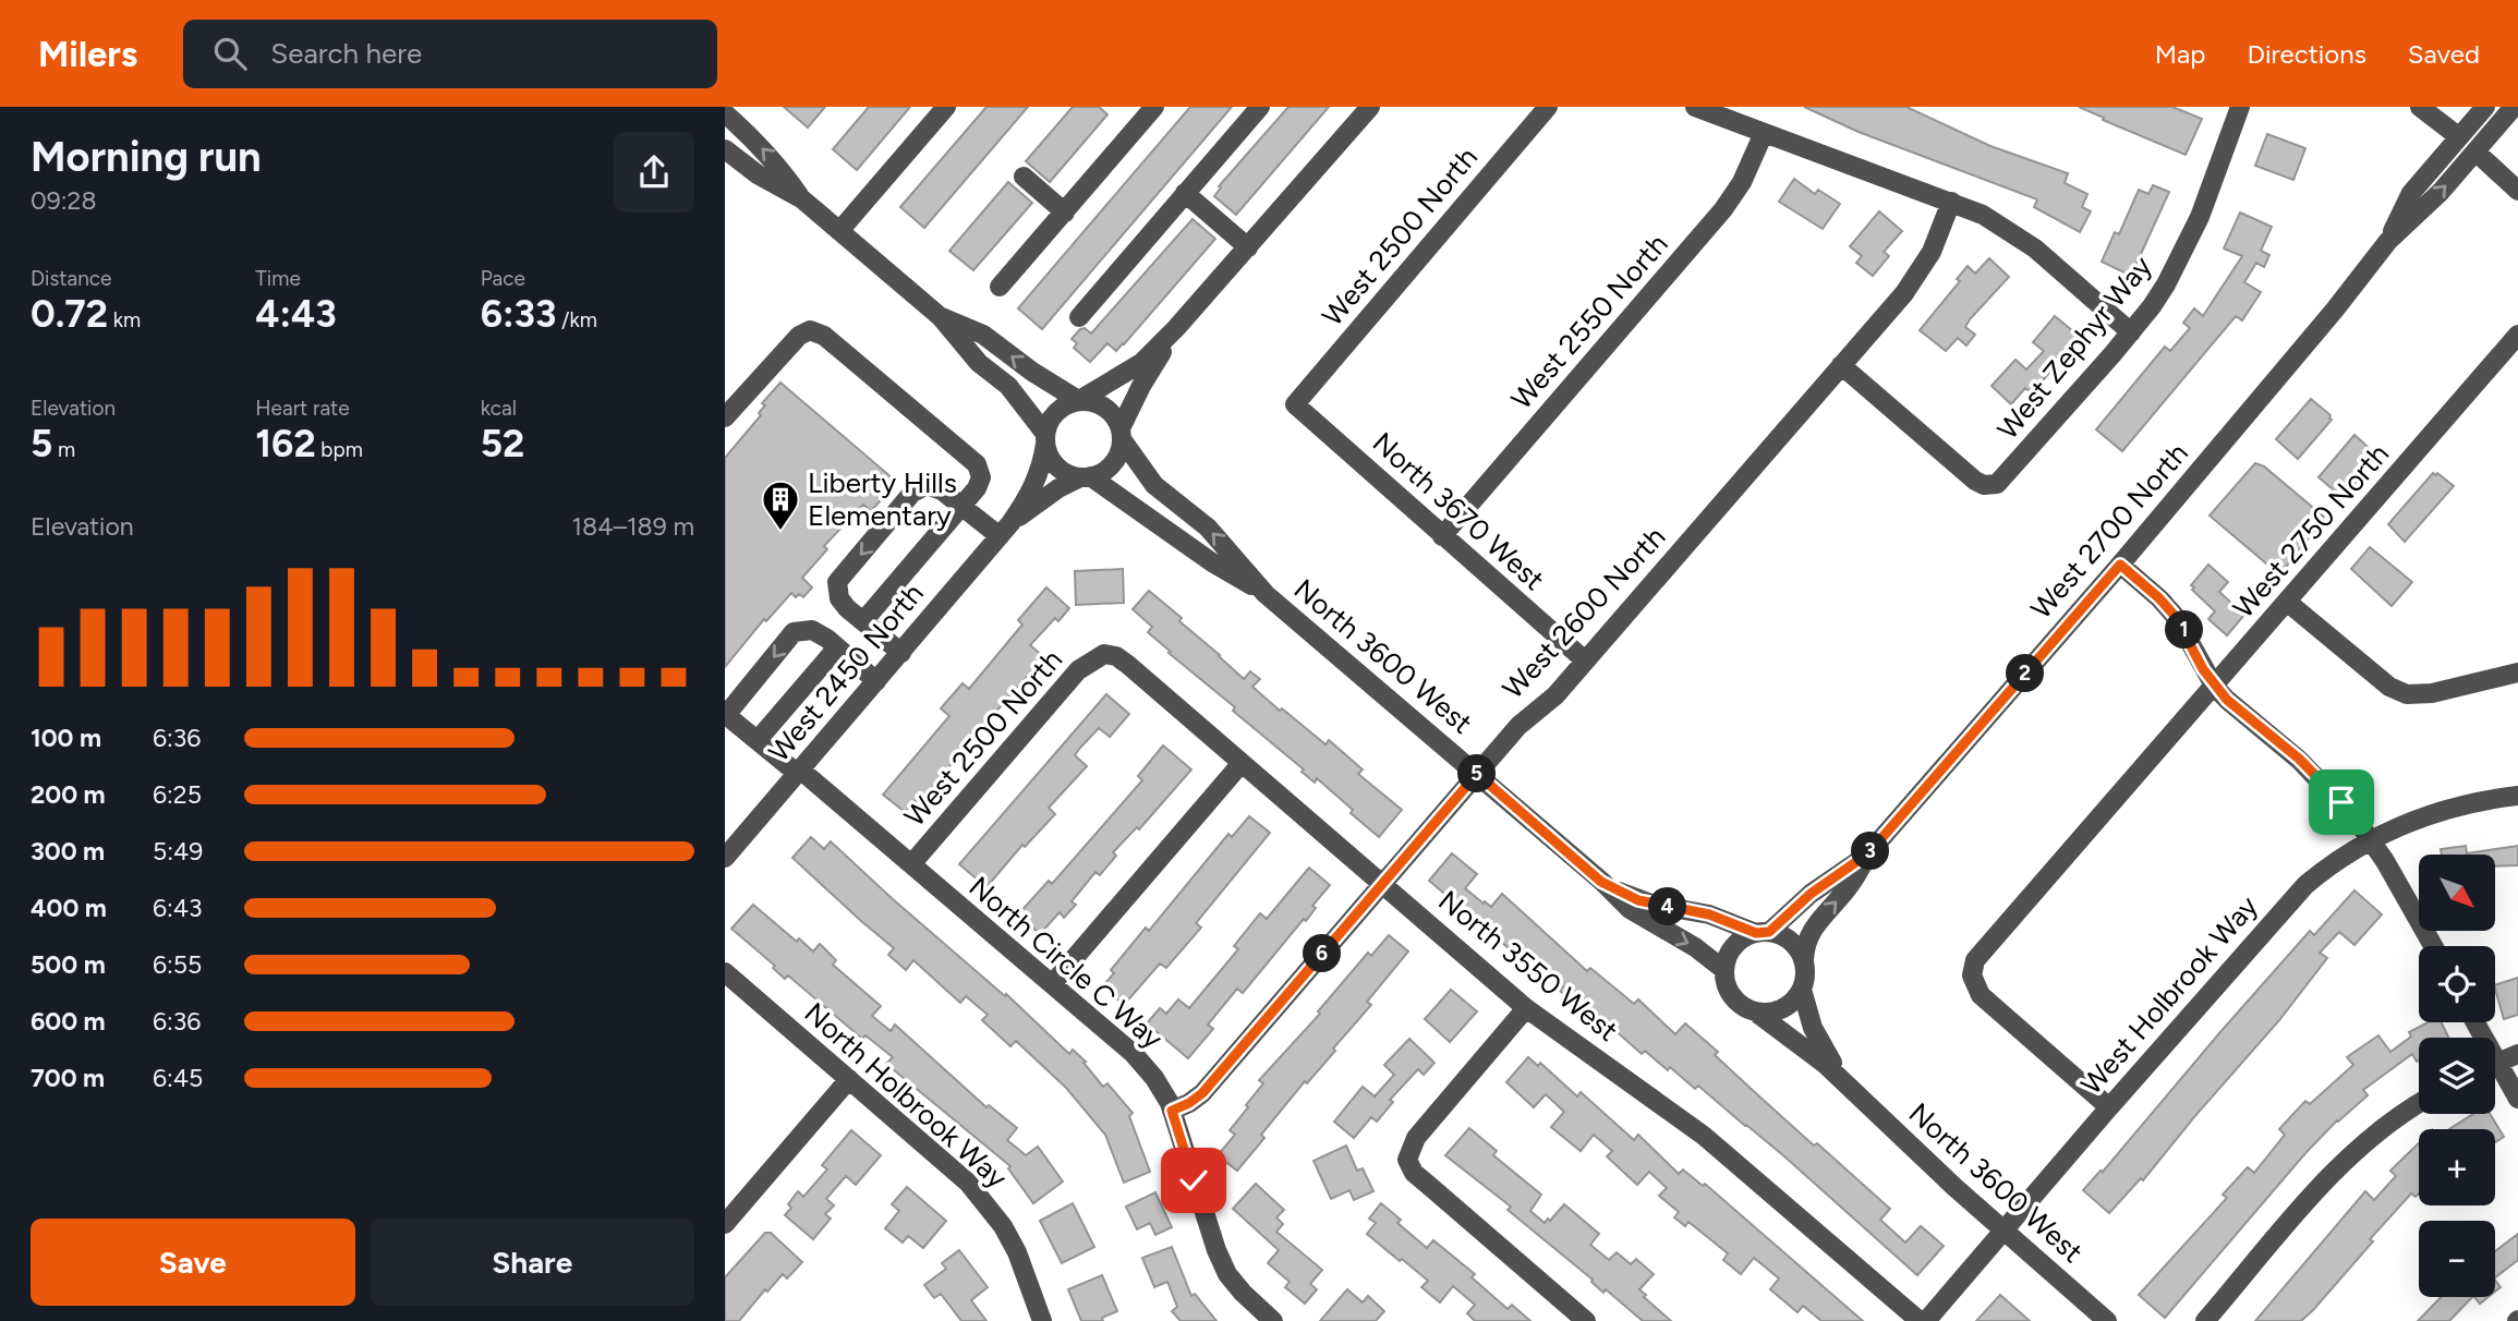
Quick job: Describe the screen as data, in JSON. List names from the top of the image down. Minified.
{"streets":{"street":["West 2500 North","West 2550 North","West Zephyr Way","North 3670 West","West 2700 North","West 2750 North","West 2600 North","North 3600 West","West 2450 North","North Circle C Way","North 3550 West","West Holbrook Way","North Holbrook Way"]},"crossings":[["West 2500 North","North 3670 West"],["West 2500 North","North Circle C Way"],["West 2500 North","North 3550 West"],["West 2550 North","North 3670 West"],["West Zephyr Way","West 2600 North"],["North 3670 West","West 2600 North"],["West 2700 North","North 3600 West"],["West 2750 North","West Holbrook Way"],["West 2600 North","North 3600 West"],["West 2600 North","North Circle C Way"],["West 2600 North","North 3550 West"],["North 3600 West","West 2450 North"],["North 3600 West","West Holbrook Way"],["West 2450 North","North Circle C Way"]],"places":{"building":["Liberty Hills Elementary"]},"north":"bottom right","page":{"header":"Milers","search":"Search here","nav":["Map","Directions","Saved"],"heading":["Morning run","09:28"],"stats":[["Distance","0.72 km"],["Time","4:43"],["Pace","6:33 /km"],["Elevation","5 m"],["Heart rate","162 bpm"],["kcal","52"]],"chart":["Elevation","184–189 m"],"pins":["1","2","5","3","4","6"],"list":[{"name":"100 m","note":"6:36"},{"name":"200 m","note":"6:25"},{"name":"300 m","note":"5:49"},{"name":"400 m","note":"6:43"},{"name":"500 m","note":"6:55"},{"name":"600 m","note":"6:36"},{"name":"700 m","note":"6:45"}],"map_buttons":["+","−"],"buttons":["Save","Share"]}}
